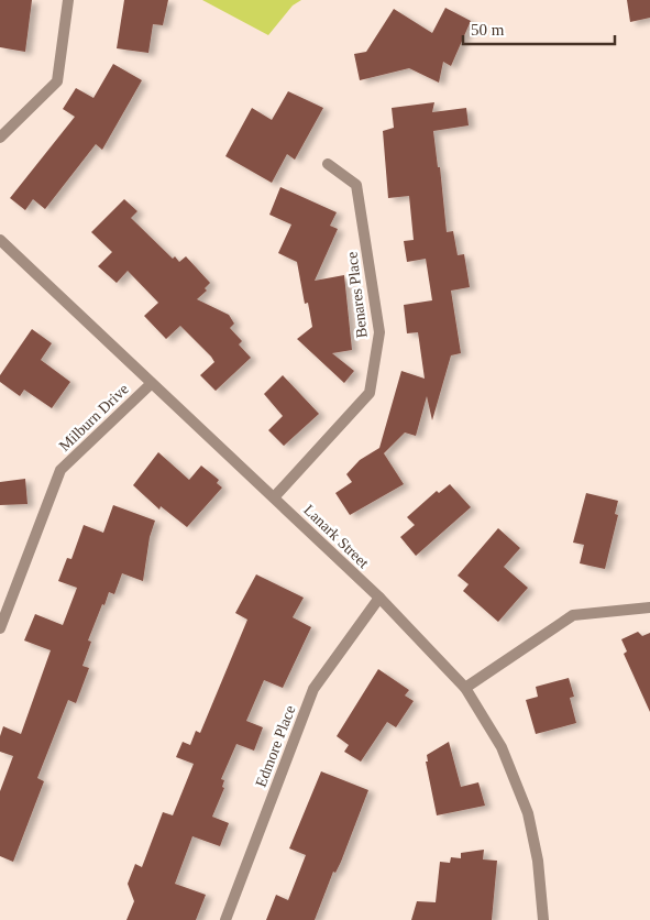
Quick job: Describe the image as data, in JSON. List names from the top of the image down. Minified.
{"streets":{"street":["Benares Place","Milburn Drive","Lanark Street","Edmore Place"]},"crossings":[["Benares Place","Lanark Street"],["Milburn Drive","Lanark Street"],["Lanark Street","Edmore Place"]],"scale_bar":"50 m"}
